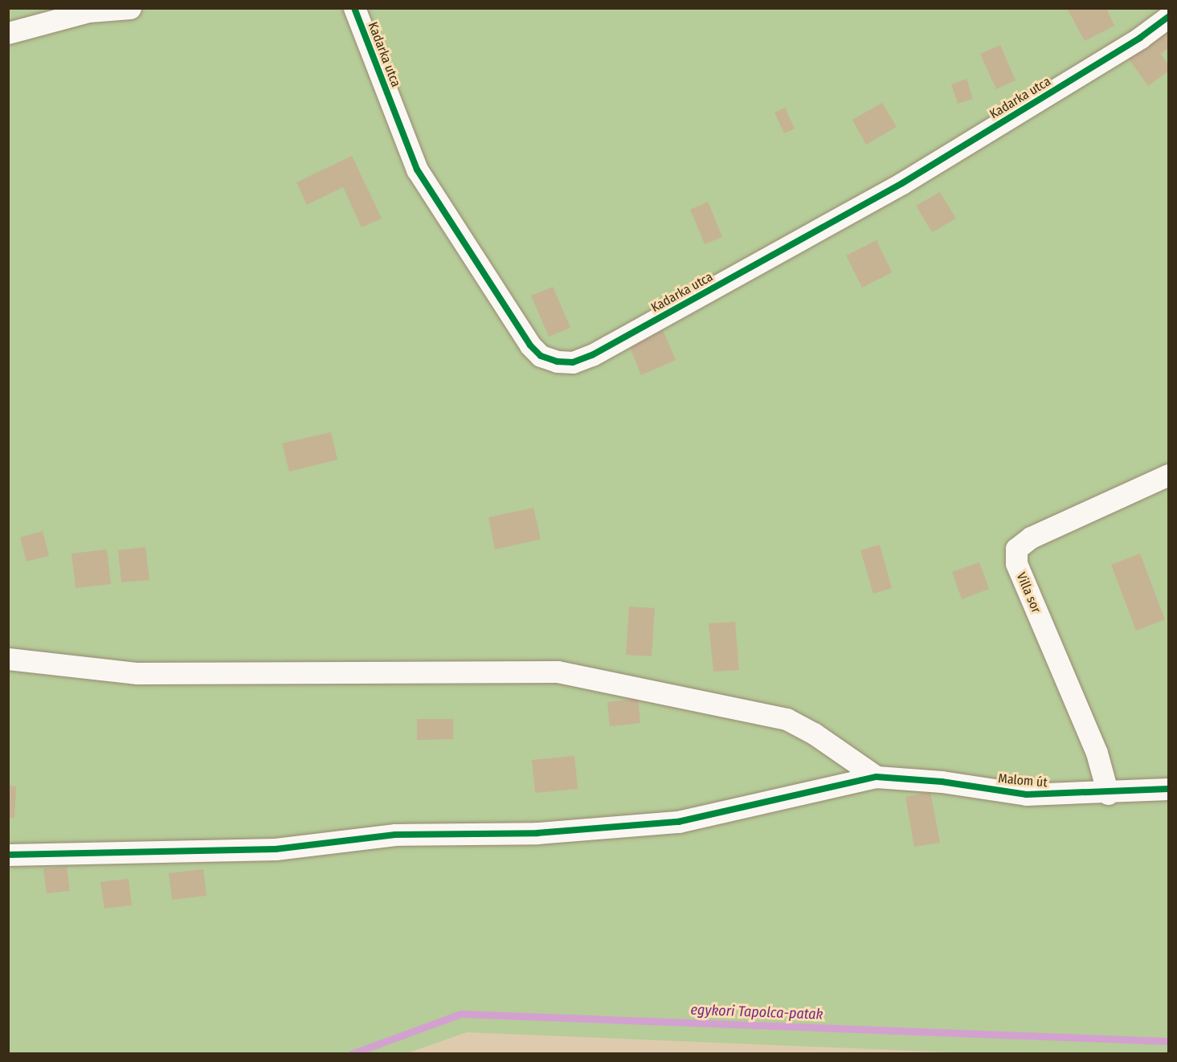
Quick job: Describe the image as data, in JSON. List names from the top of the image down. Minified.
{"streets":{"street":["Kadarka utca","Villa sor","Malom út"]},"crossings":[["Villa sor","Malom út"]],"water":["egykori Tapolca-patak"]}
